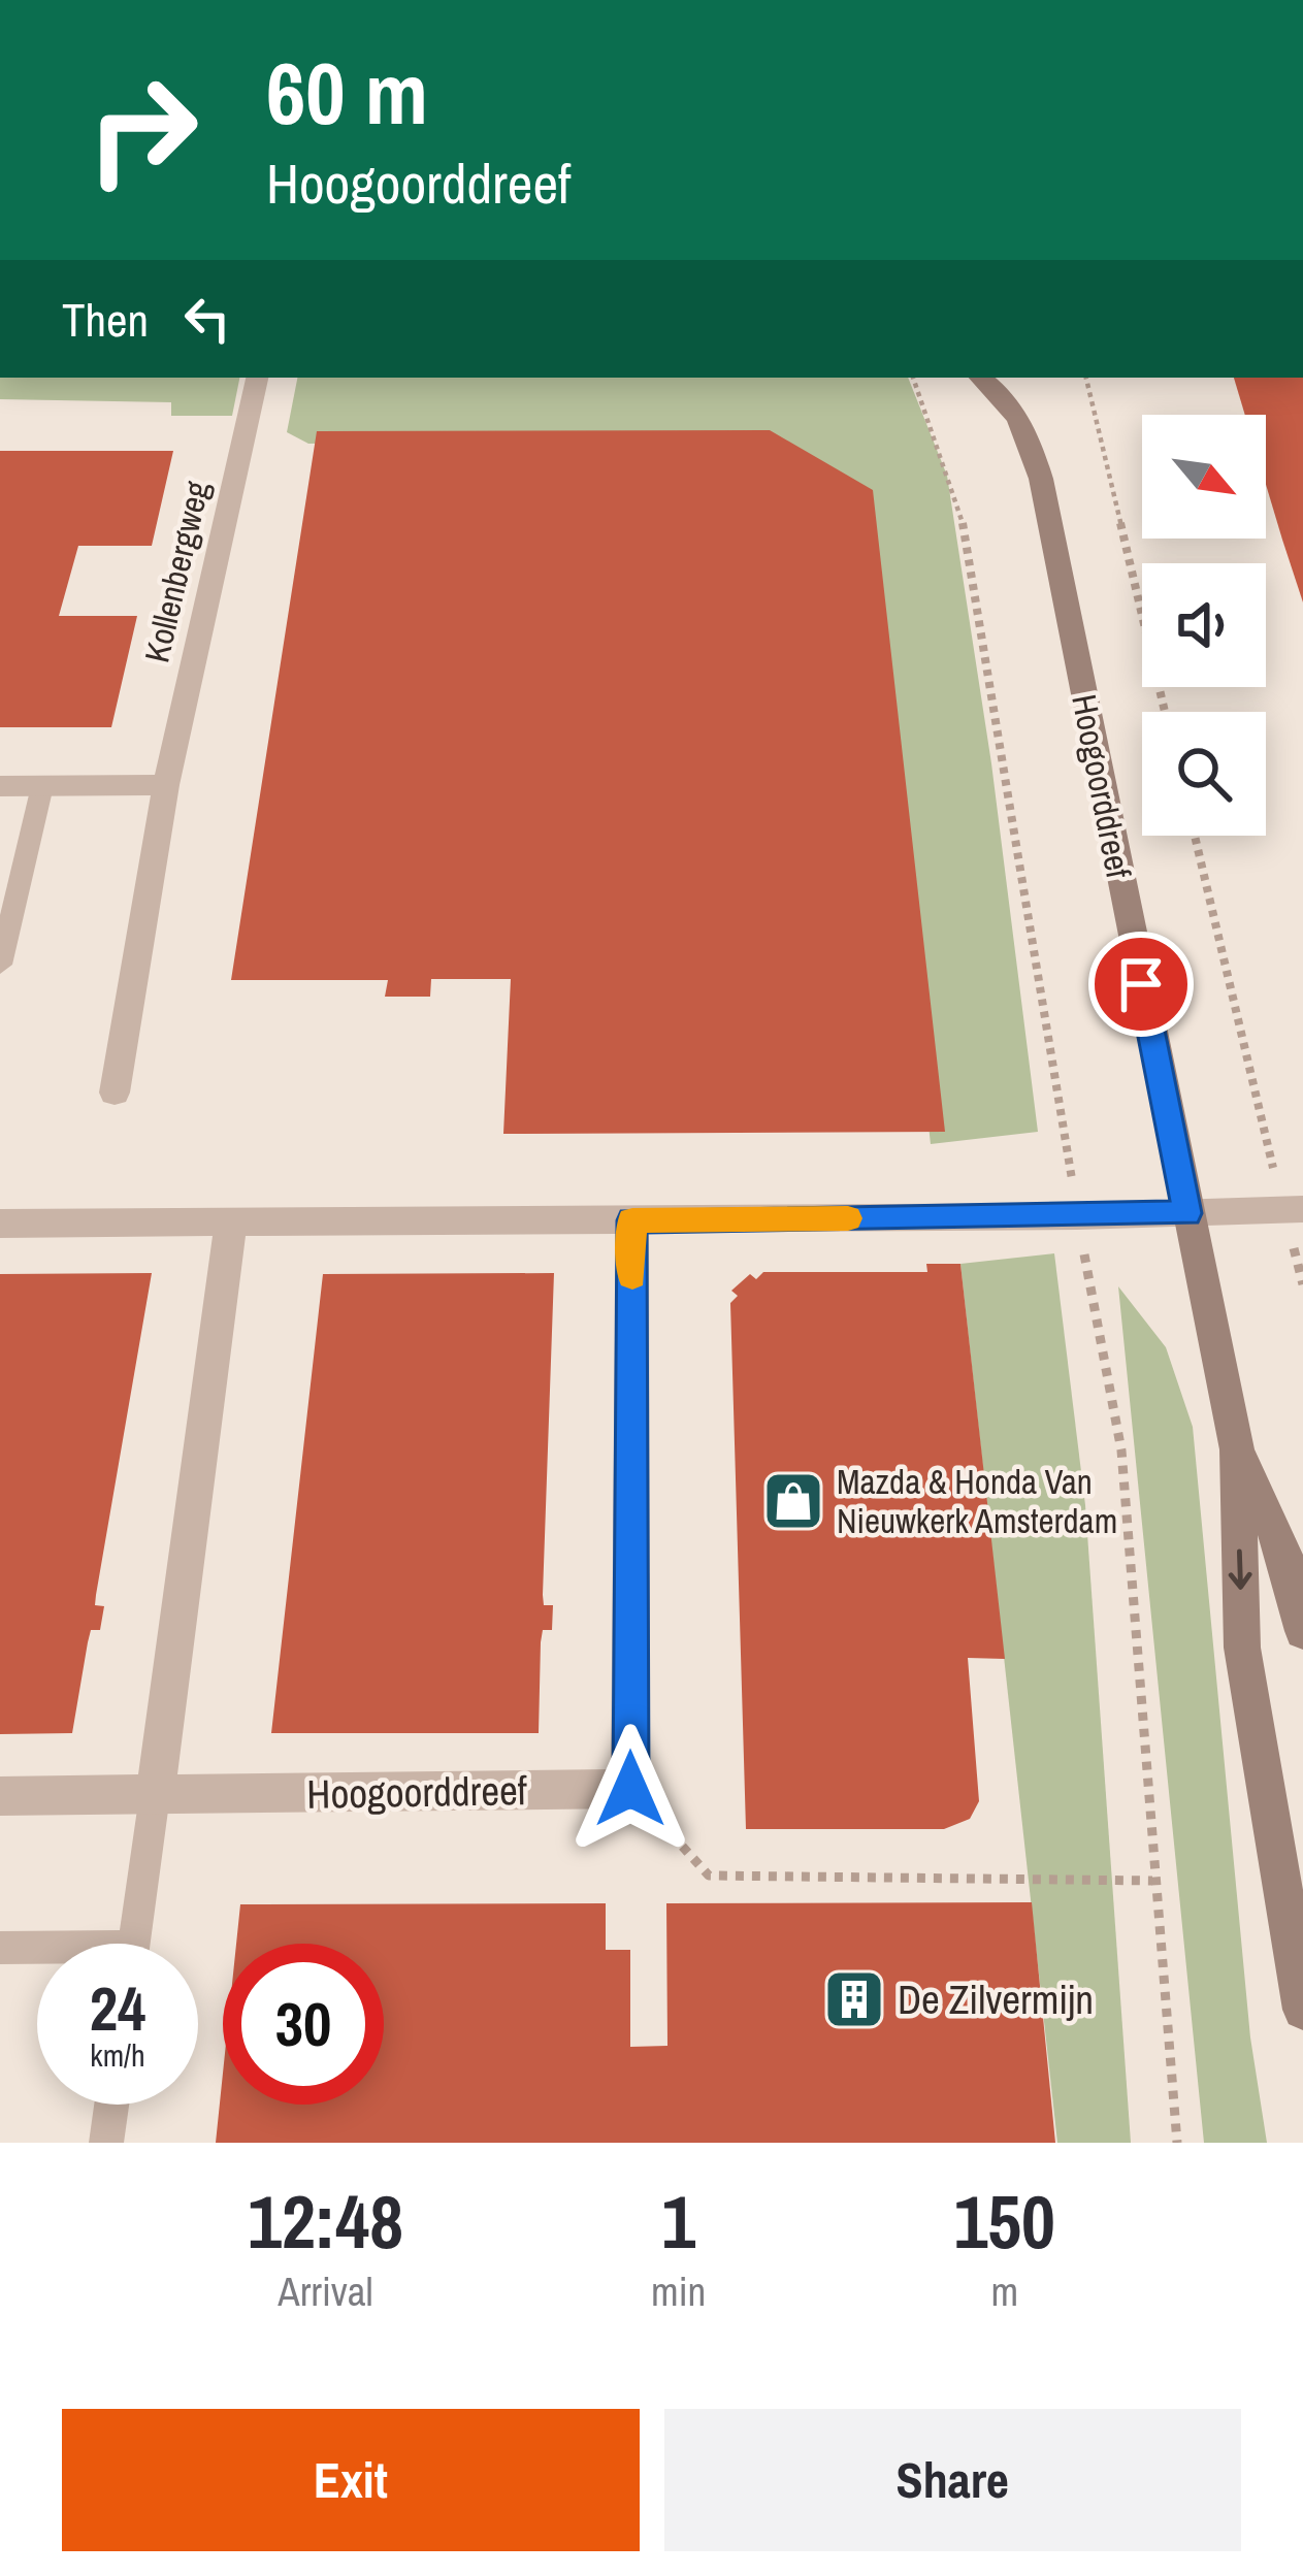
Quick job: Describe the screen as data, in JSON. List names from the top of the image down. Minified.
{"streets":{"street":["Kollenbergweg","Hoogoorddreef"]},"places":{"shop":["Mazda & Honda Van Nieuwkerk Amsterdam"],"building":["De Zilvermijn"]},"north":"bottom right","page":{"turn":["60 m","Hoogoorddreef"],"then":"Then","speed":"24 km/h","limit":"30","eta":["12:48","Arrival","1","min","150","m"],"buttons":["Exit","Share"]}}
